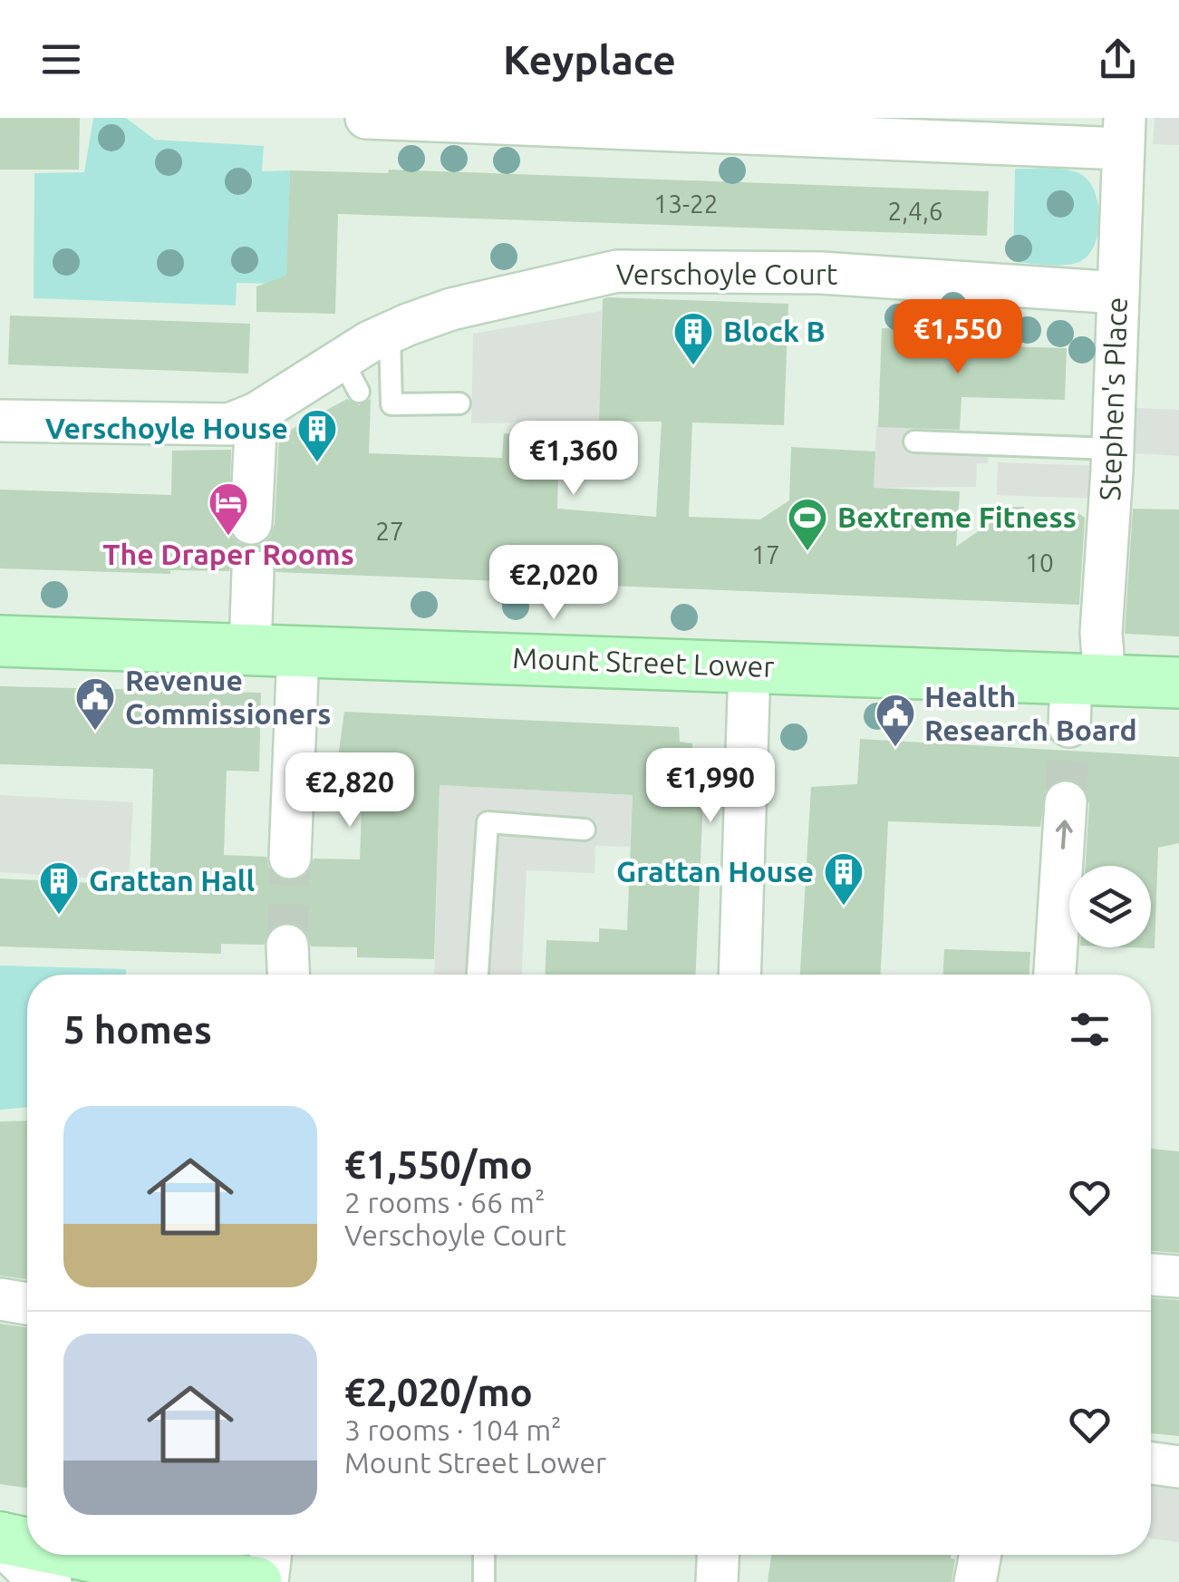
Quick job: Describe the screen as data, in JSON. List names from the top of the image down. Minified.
{"streets":{"main road":["Mount Street Lower"],"street":["Verschoyle Court","Stephen's Place"]},"crossings":[["Verschoyle Court","Stephen's Place"],["Stephen's Place","Mount Street Lower"]],"places":{"building":["Block B","Verschoyle House","Grattan House","Grattan Hall"],"hotel":["The Draper Rooms"],"sports":["Bextreme Fitness"],"public building":["Revenue Commissioners","Health Research Board"]},"house_numbers":["13-22","2,4,6","27","17","10"],"page":{"header":"Keyplace","price":["€1,550","€1,360","€2,020","€1,990","€2,820"],"heading":"5 homes","list":[{"name":"€1,550/mo","note":"2 rooms · 66 m² · Verschoyle Court"},{"name":"€2,020/mo","note":"3 rooms · 104 m² · Mount Street Lower"}]}}
